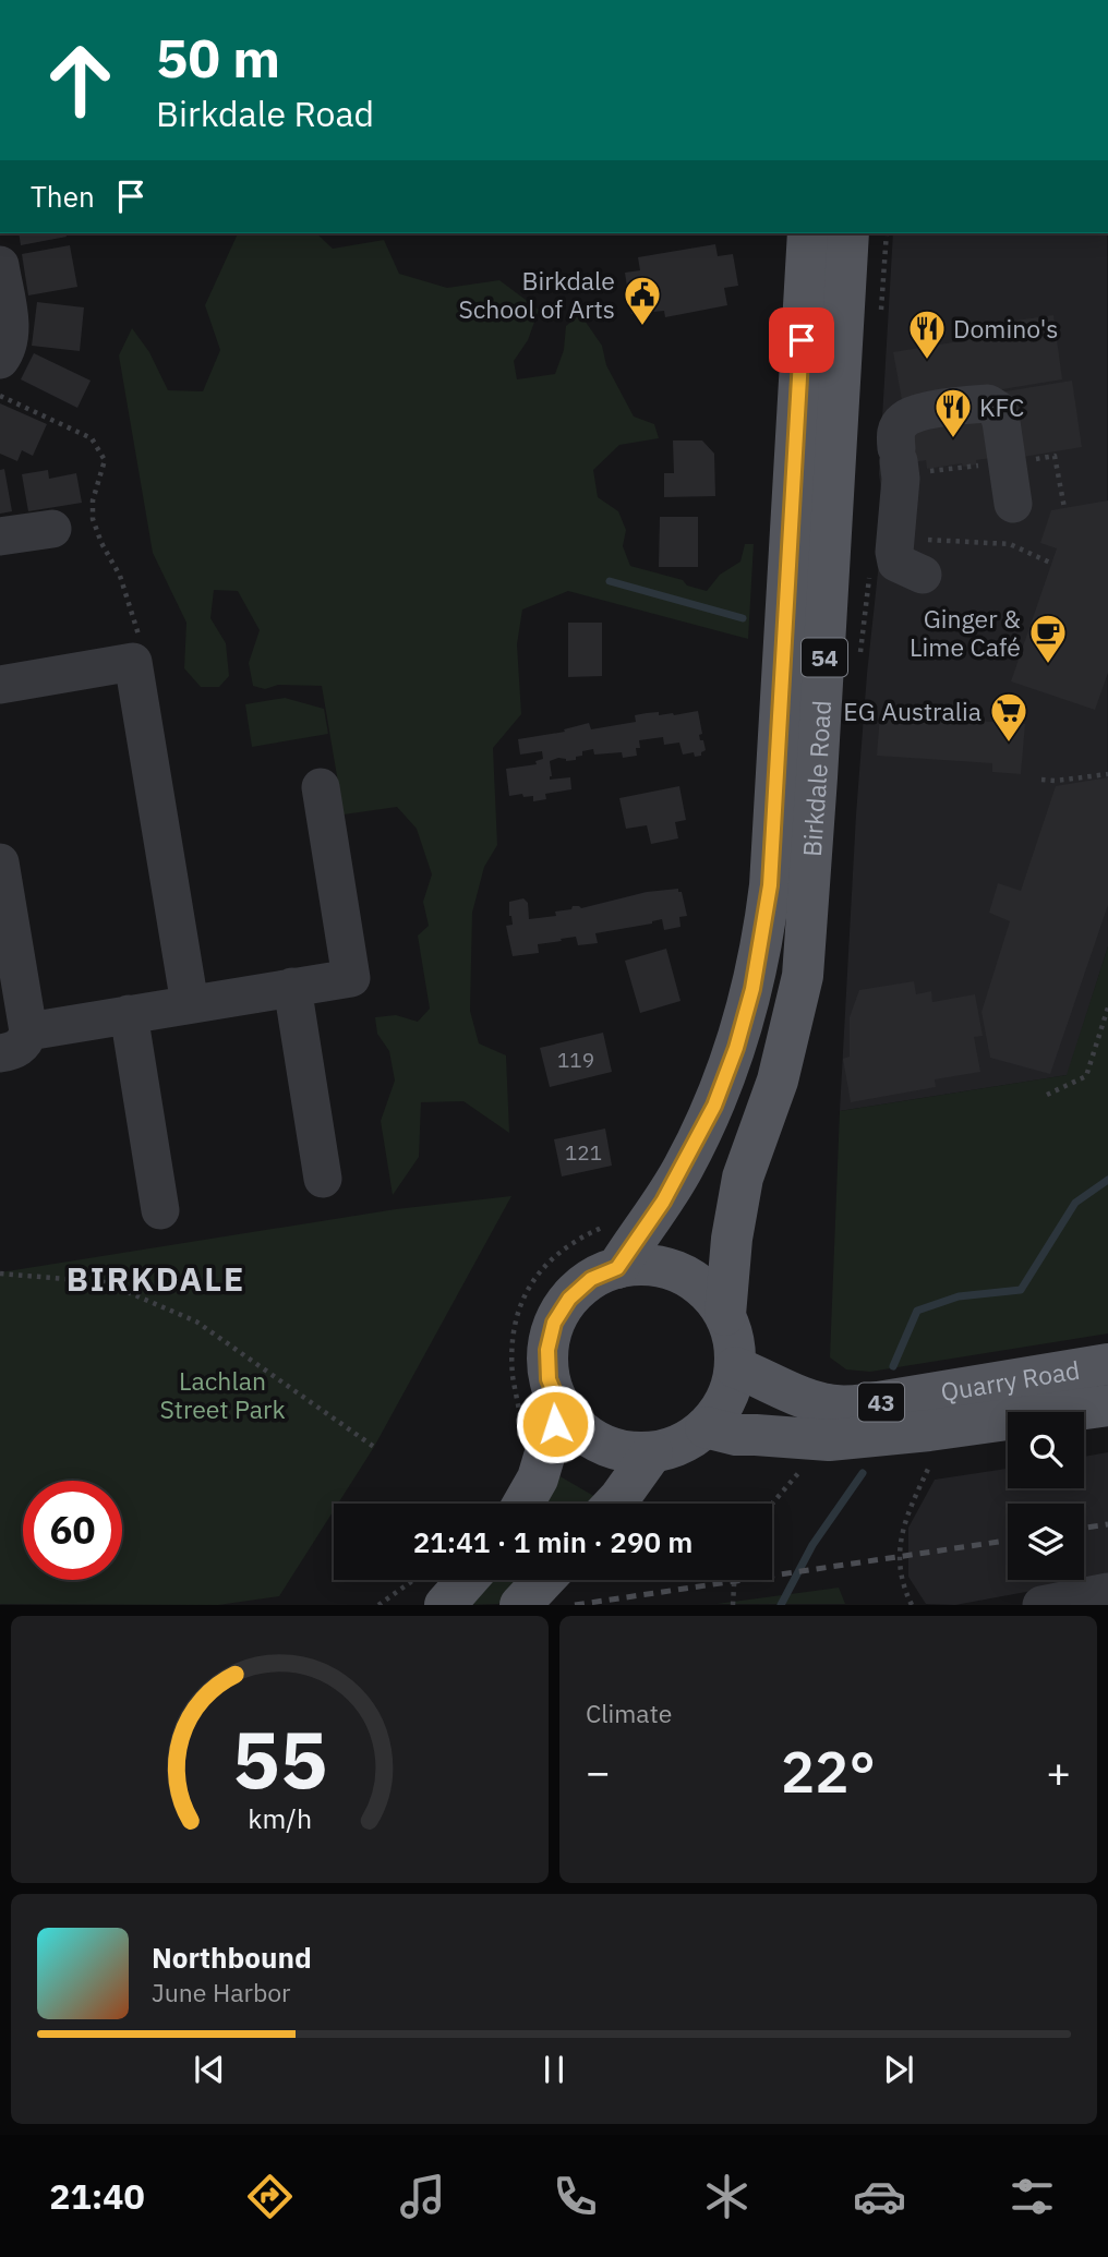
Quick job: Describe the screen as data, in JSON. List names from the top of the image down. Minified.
{"streets":{"main road":["54","Birkdale Road","Quarry Road","43"]},"crossings":[["Birkdale Road","Quarry Road"]],"districts":["BIRKDALE"],"parks":["Lachlan Street Park"],"places":{"public building":["Birkdale School of Arts"],"restaurant":["Domino's","KFC"],"cafe":["Ginger & Lime Café"],"supermarket":["EG Australia"]},"house_numbers":["119","121"],"page":{"turn":["50 m","Birkdale Road"],"then":"Then","limit":"60","trip":"21:41 · 1 min · 290 m","tile":"Climate","heat":["−","22°","+"],"song":["Northbound","June Harbor"],"tabs":"21:40","gauge":["55","km/h"]}}
